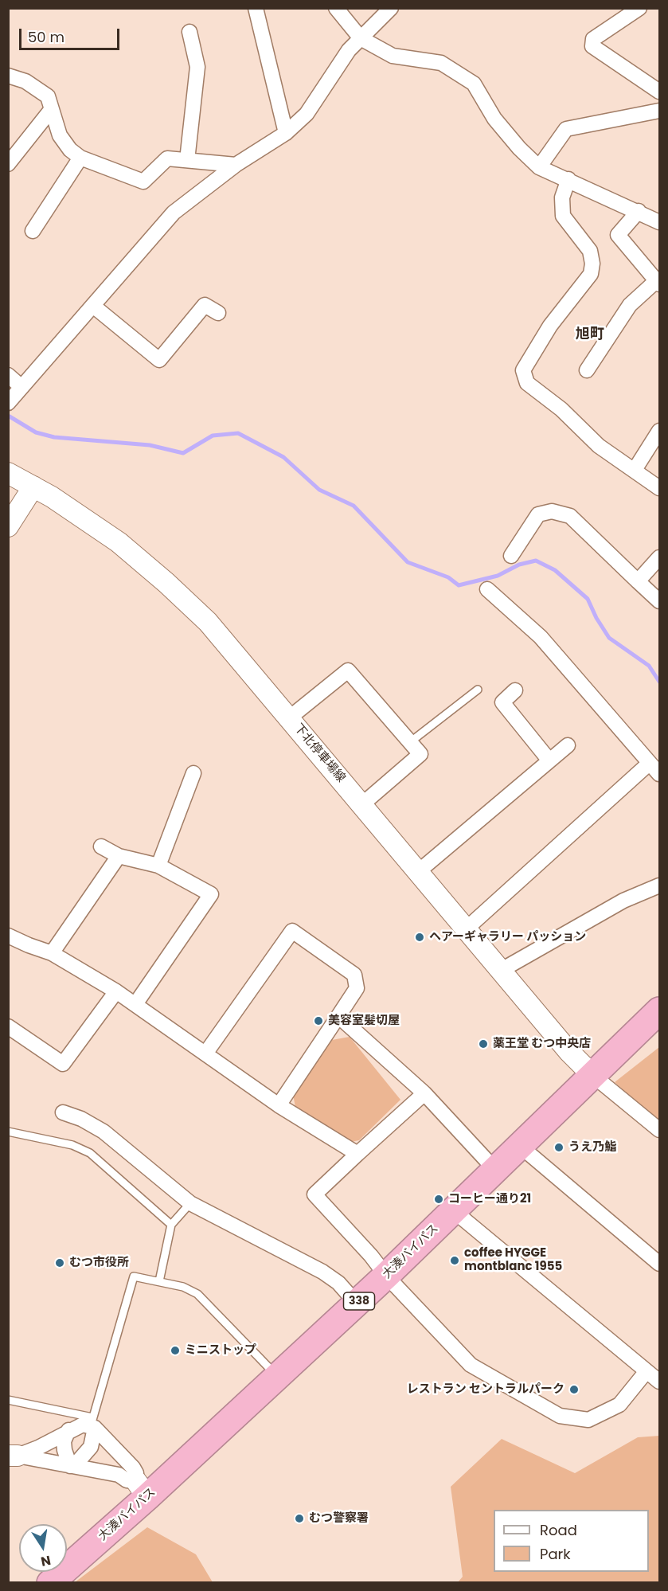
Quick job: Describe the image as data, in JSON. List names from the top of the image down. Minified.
{"streets":{"highway":["大湊バイパス","338"],"main road":["下北停車場線"]},"crossings":[["下北停車場線","大湊バイパス"]],"districts":["旭町"],"places":["ヘアーギャラリー パッション","美容室髪切屋","薬王堂 むつ中央店","うえ乃鮨","コーヒー通り21","coffee HYGGE montblanc 1955","むつ市役所","ミニストップ","レストラン セントラルパーク","むつ警察署"],"legend":["Road","Park"],"scale_bar":"50 m","north":"bottom"}
